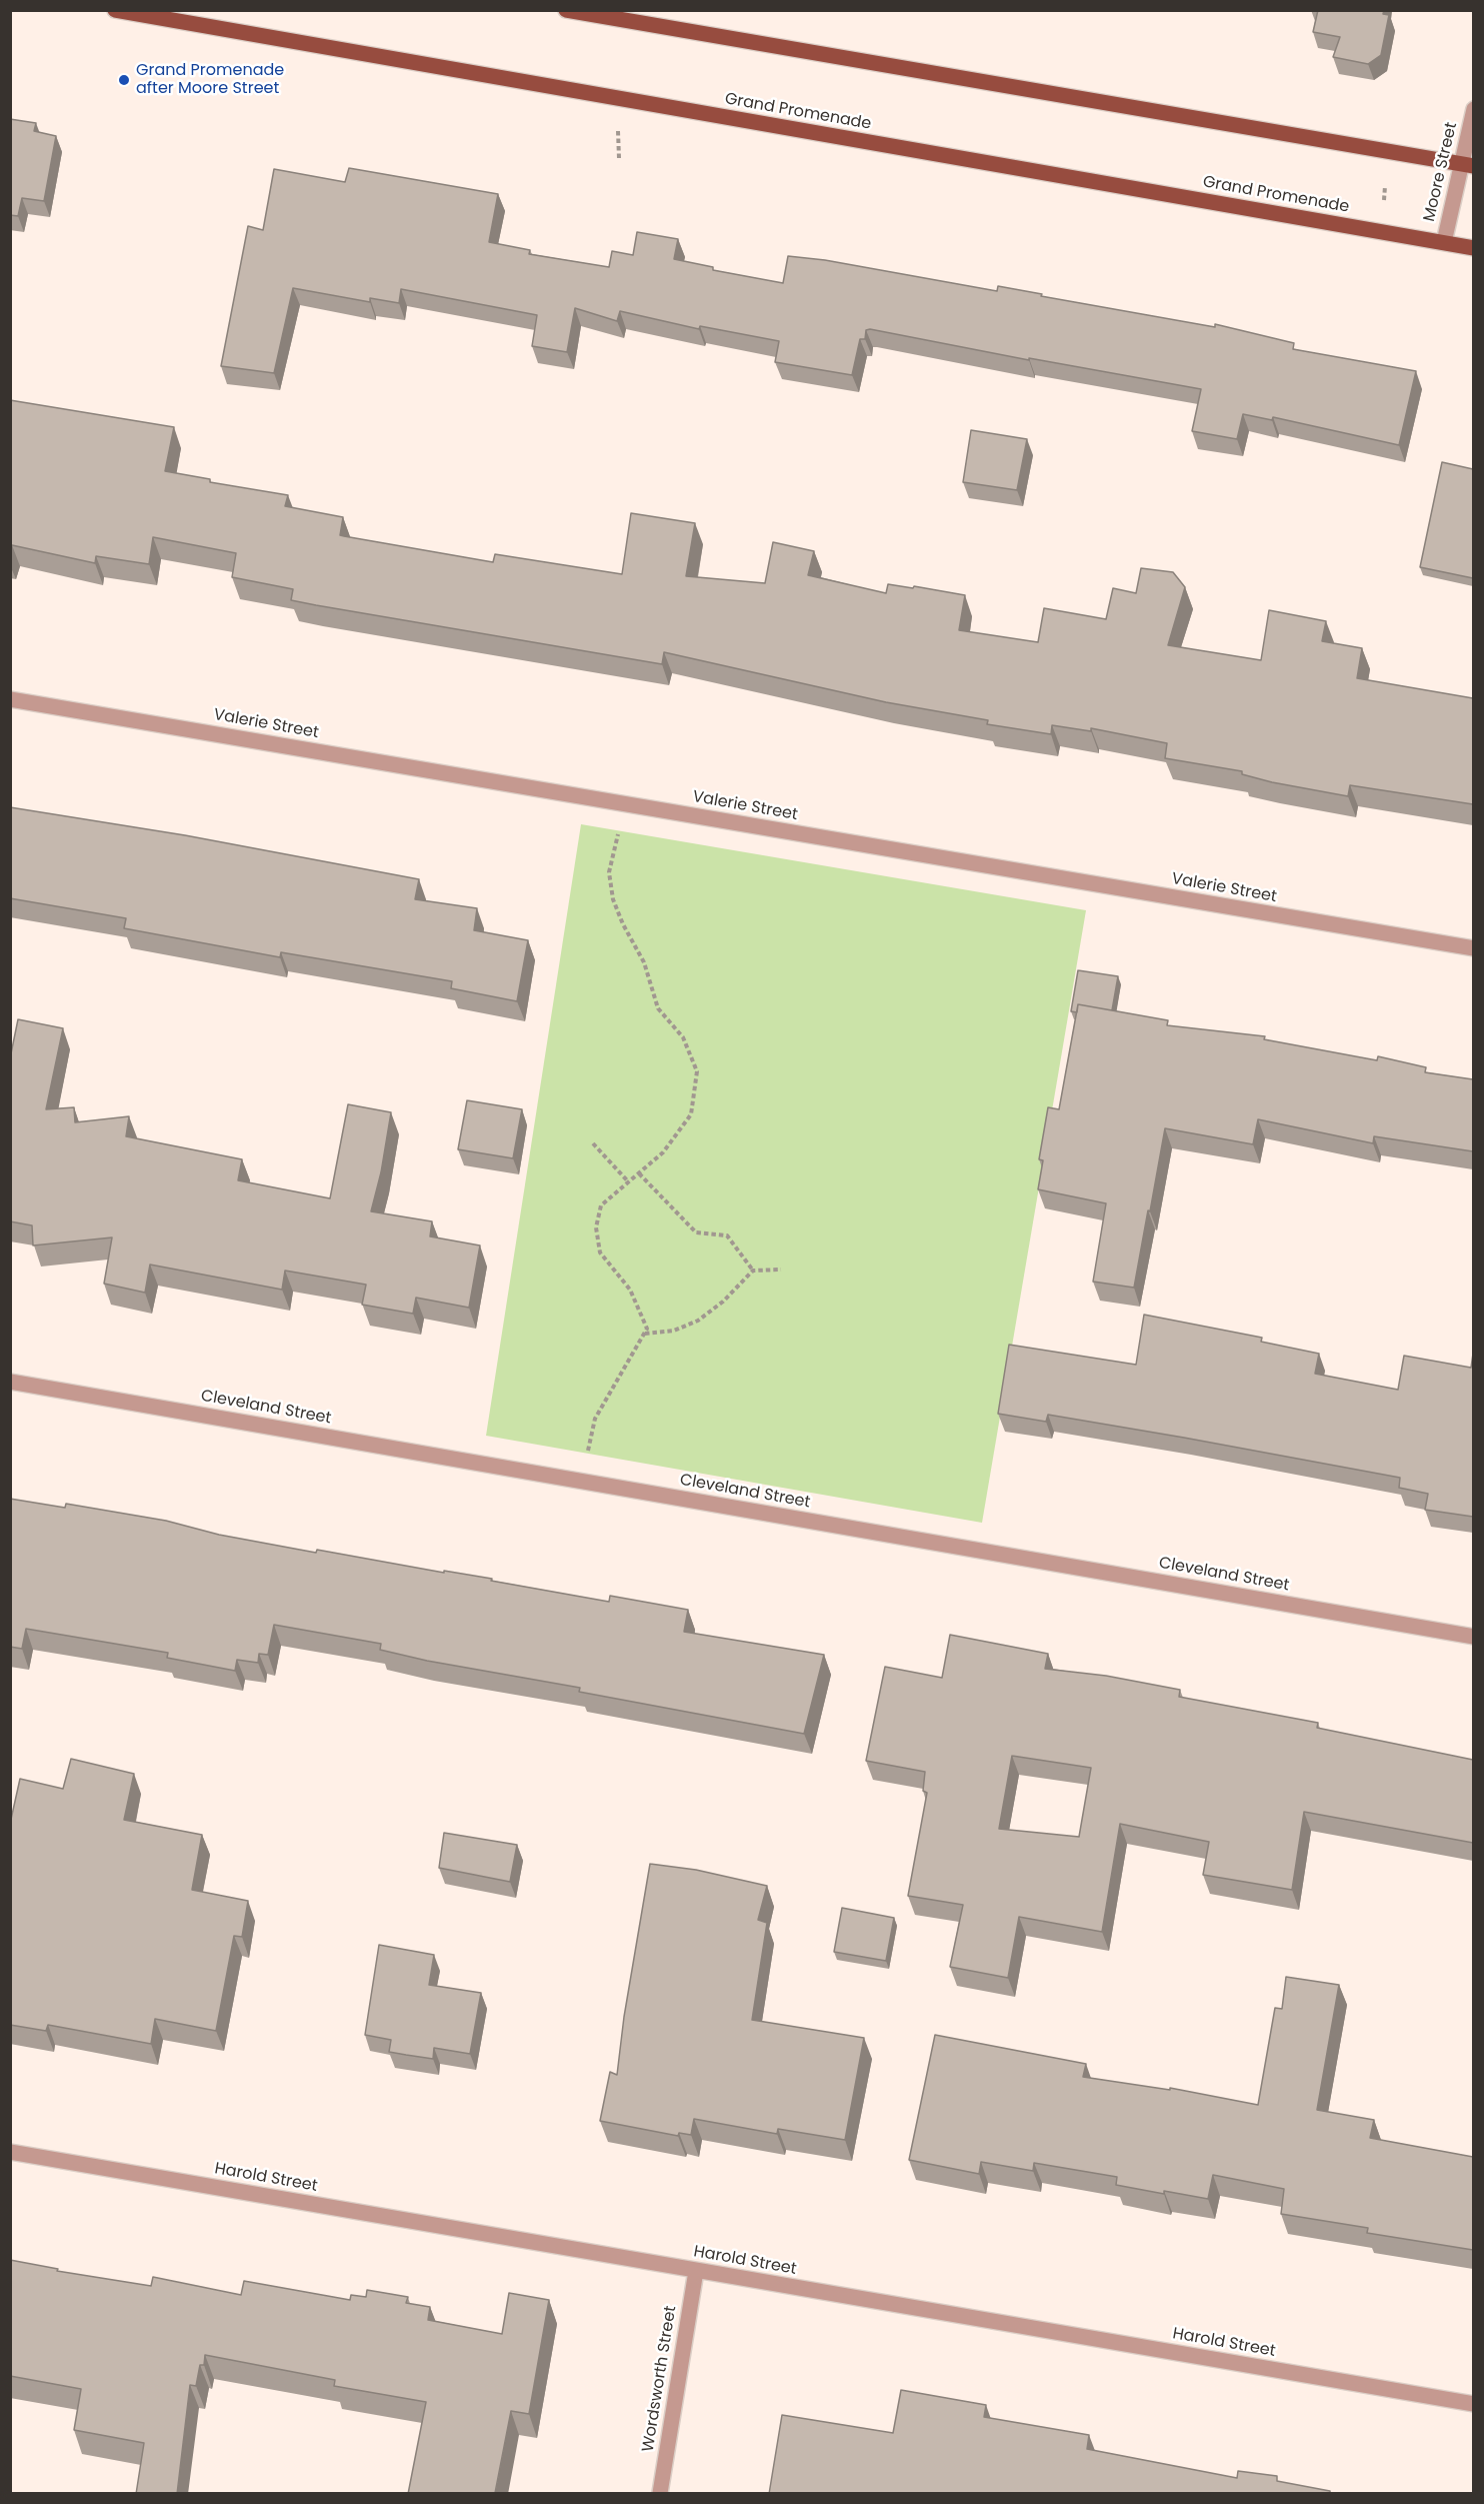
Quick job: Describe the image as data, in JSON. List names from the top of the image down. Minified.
{"streets":{"main road":["Grand Promenade"],"street":["Moore Street","Valerie Street","Cleveland Street","Harold Street","Wordsworth Street"]},"crossings":[["Grand Promenade","Moore Street"],["Harold Street","Wordsworth Street"]],"places":["Grand Promenade after Moore Street"]}
